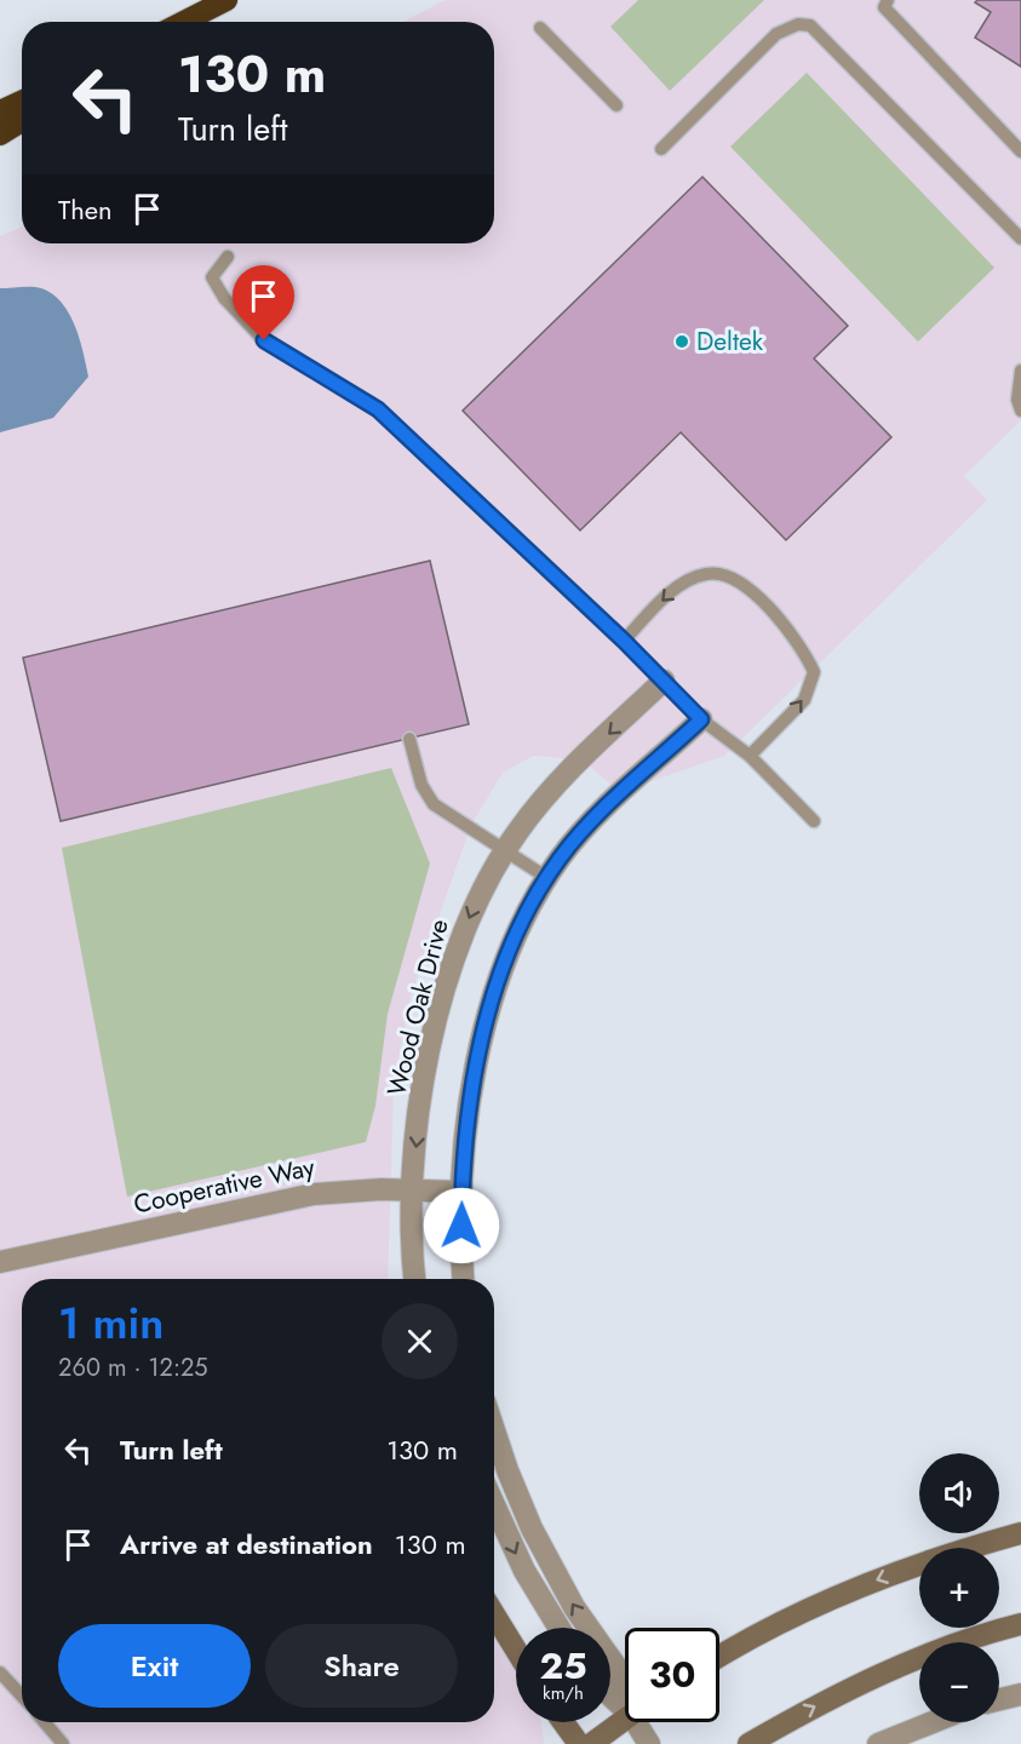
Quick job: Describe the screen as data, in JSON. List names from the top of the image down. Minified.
{"streets":{"street":["Wood Oak Drive","Cooperative Way"]},"crossings":[["Wood Oak Drive","Cooperative Way"]],"places":["Deltek"],"page":{"turn":["130 m","Turn left"],"then":"Then","heading":["1 min","260 m · 12:25"],"list":[{"name":"Turn left","value":"130 m"},{"name":"Arrive at destination","value":"130 m"}],"map_buttons":["+","−"],"buttons":["Exit","Share"],"speed":"25 km/h","limit":"30"}}
